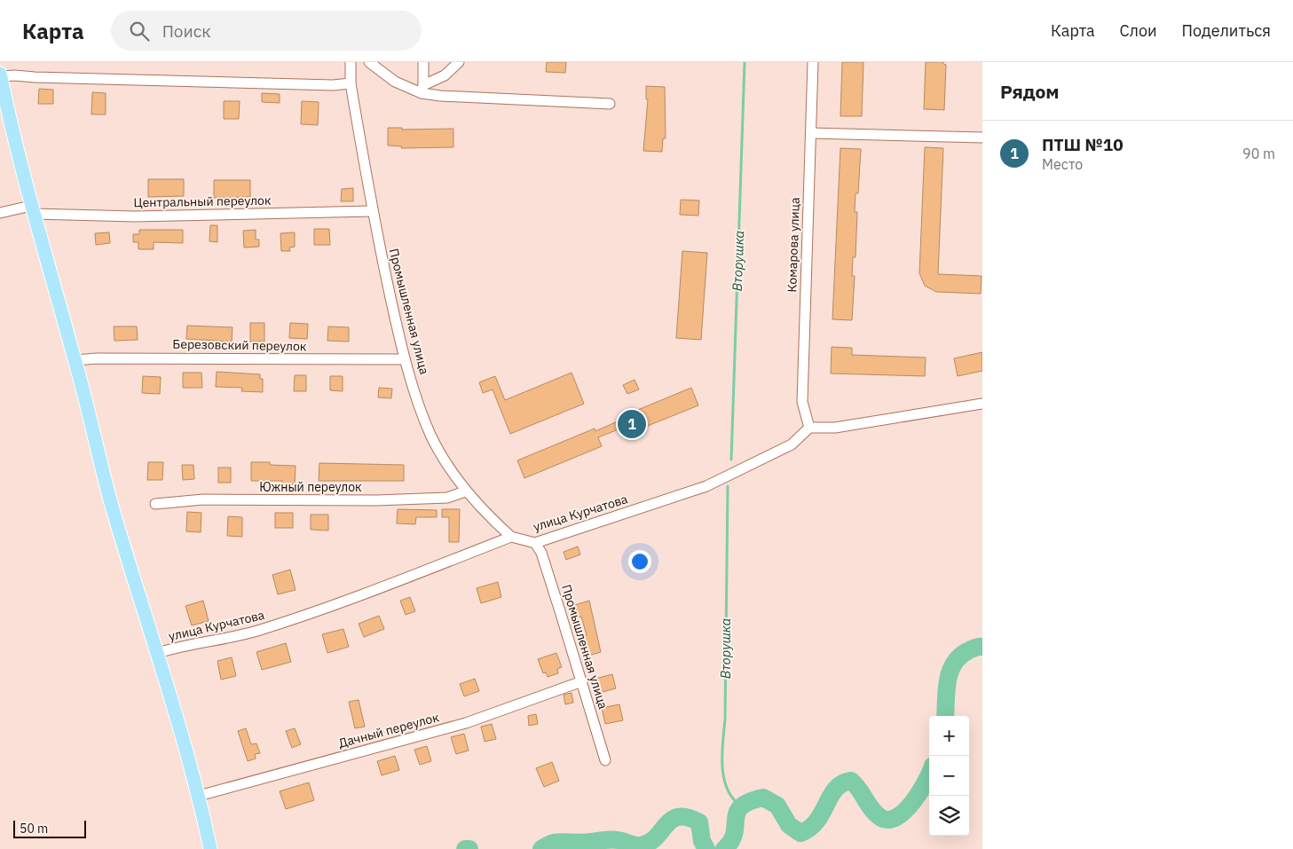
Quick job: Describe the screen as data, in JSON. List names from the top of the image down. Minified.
{"streets":{"street":["Центральный переулок","Комарова улица","Промышленная улица","Березовский переулок","Южный переулок","улица Курчатова","Дачный переулок"]},"crossings":[["Центральный переулок","Промышленная улица"],["Комарова улица","улица Курчатова"],["Промышленная улица","Березовский переулок"],["Промышленная улица","Южный переулок"],["Промышленная улица","улица Курчатова"],["Промышленная улица","Дачный переулок"]],"water":["Вторушка"],"scale_bar":"50 m","page":{"header":"Карта","search":"Поиск","nav":["Карта","Слои","Поделиться"],"heading":"Рядом","list":[{"mark":"1","name":"ПТШ №10","note":"Место","value":"90 m"}],"pins":"1","map_buttons":["+","−"],"scale":"50 m"}}
